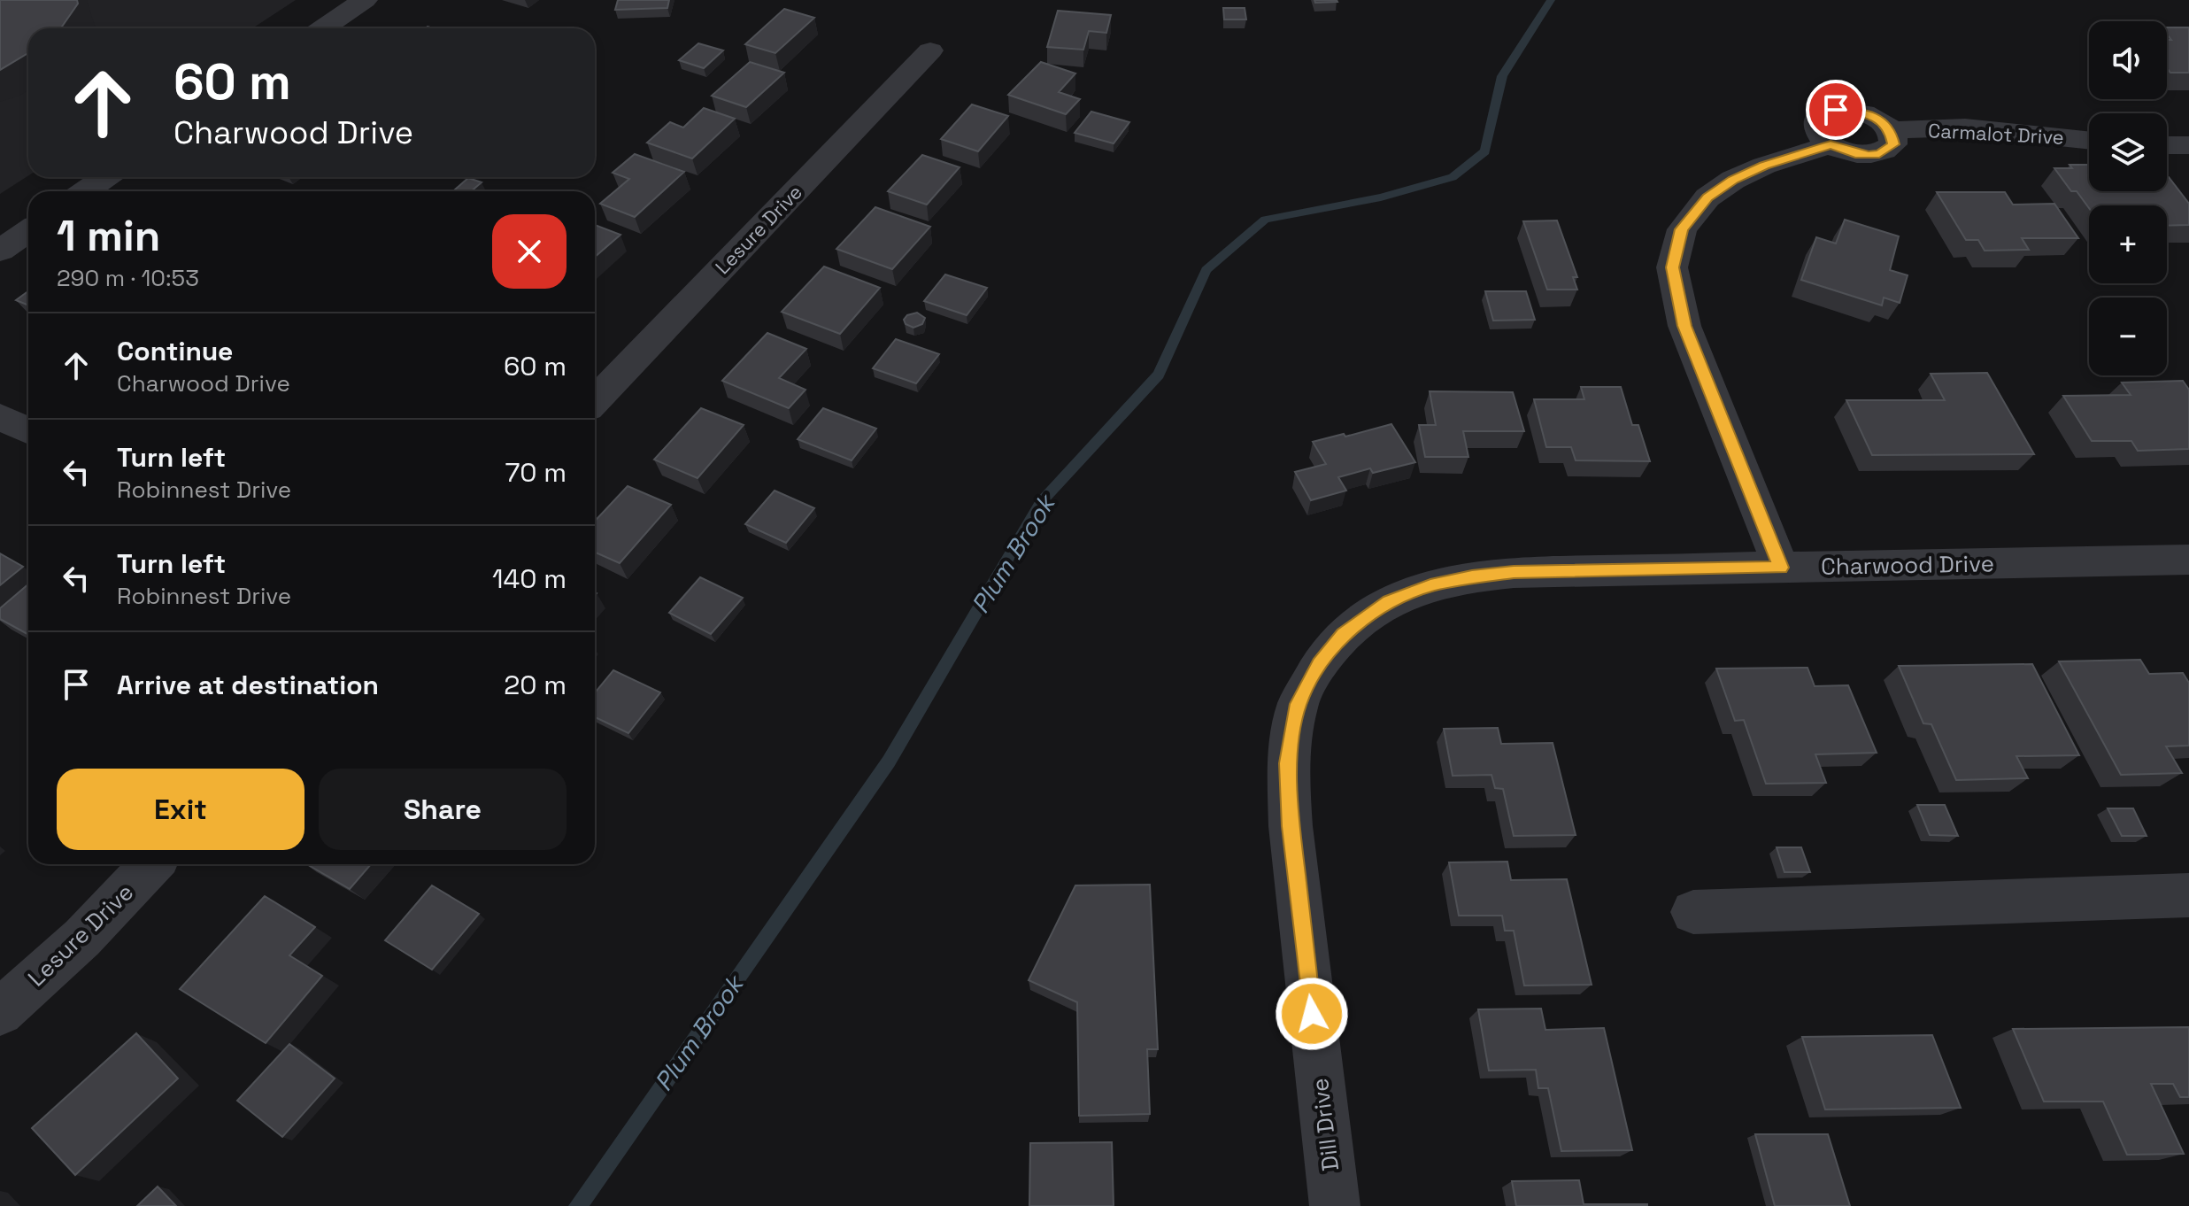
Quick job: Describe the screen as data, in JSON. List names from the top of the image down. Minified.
{"streets":{"street":["Carmalot Drive","Lesure Drive","Charwood Drive","Dill Drive"]},"crossings":[["Charwood Drive","Dill Drive"]],"water":["Plum Brook"],"page":{"map_buttons":["+","−"],"turn":["60 m","Charwood Drive"],"heading":["1 min","290 m · 10:53"],"list":[{"name":"Continue","note":"Charwood Drive","value":"60 m"},{"name":"Turn left","note":"Robinnest Drive","value":"70 m"},{"name":"Turn left","note":"Robinnest Drive","value":"140 m"},{"name":"Arrive at destination","value":"20 m"}],"buttons":["Exit","Share"]}}
